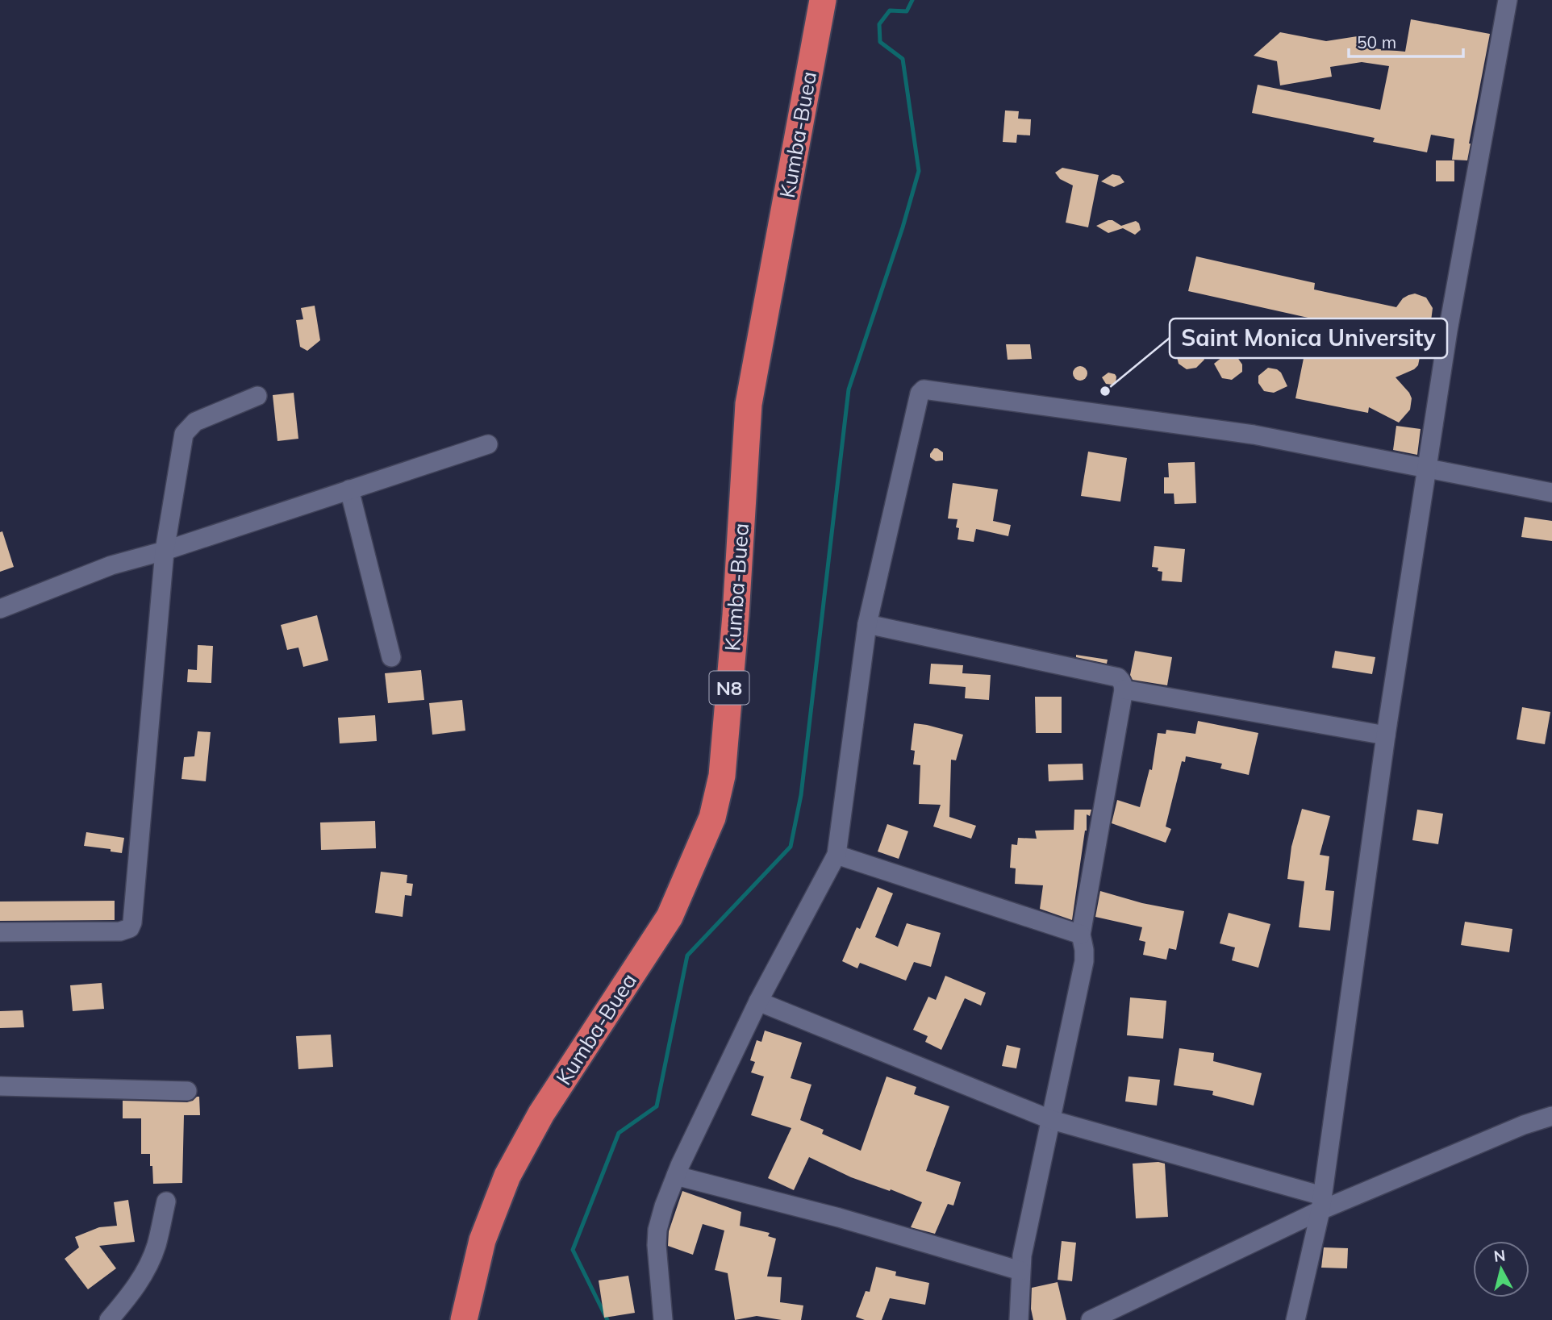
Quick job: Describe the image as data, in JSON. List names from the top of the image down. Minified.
{"streets":{"highway":["Kumba-Buea","N8"]},"places":["Saint Monica University"],"scale_bar":"50 m","north":"top"}
